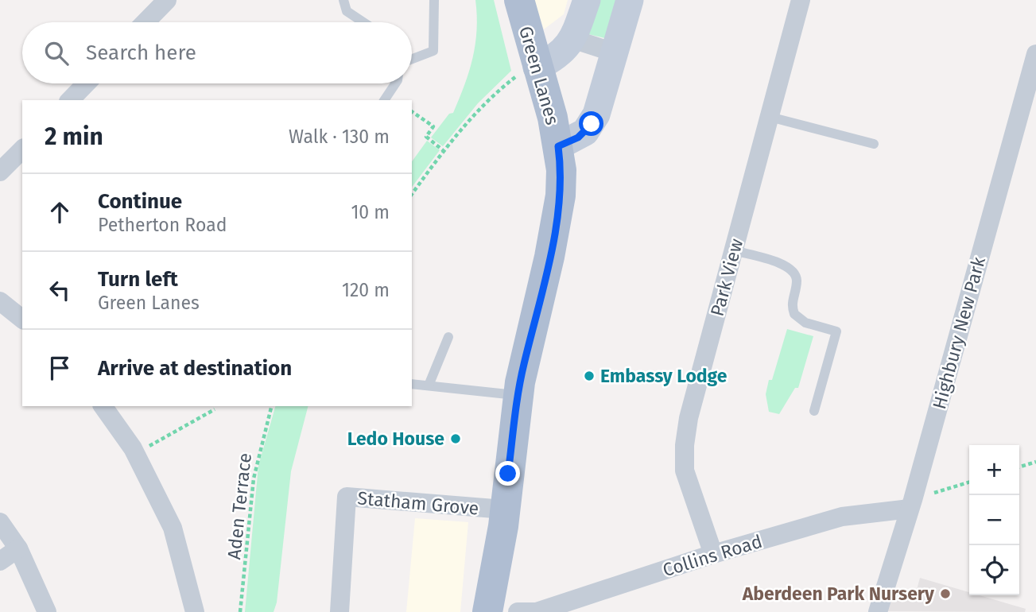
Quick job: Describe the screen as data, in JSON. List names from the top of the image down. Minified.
{"streets":{"main road":["Green Lanes"],"street":["Park View","Highbury New Park","Statham Grove","Collins Road"],"path":["Aden Terrace"]},"crossings":[["Green Lanes","Statham Grove"],["Park View","Collins Road"],["Highbury New Park","Collins Road"]],"places":["Embassy Lodge","Ledo House","Aberdeen Park Nursery"],"page":{"search":"Search here","heading":["2 min","Walk · 130 m"],"list":[["Continue","Petherton Road","10 m"],["Turn left","Green Lanes","120 m"],"Arrive at destination"],"map_buttons":["+","−"]}}
